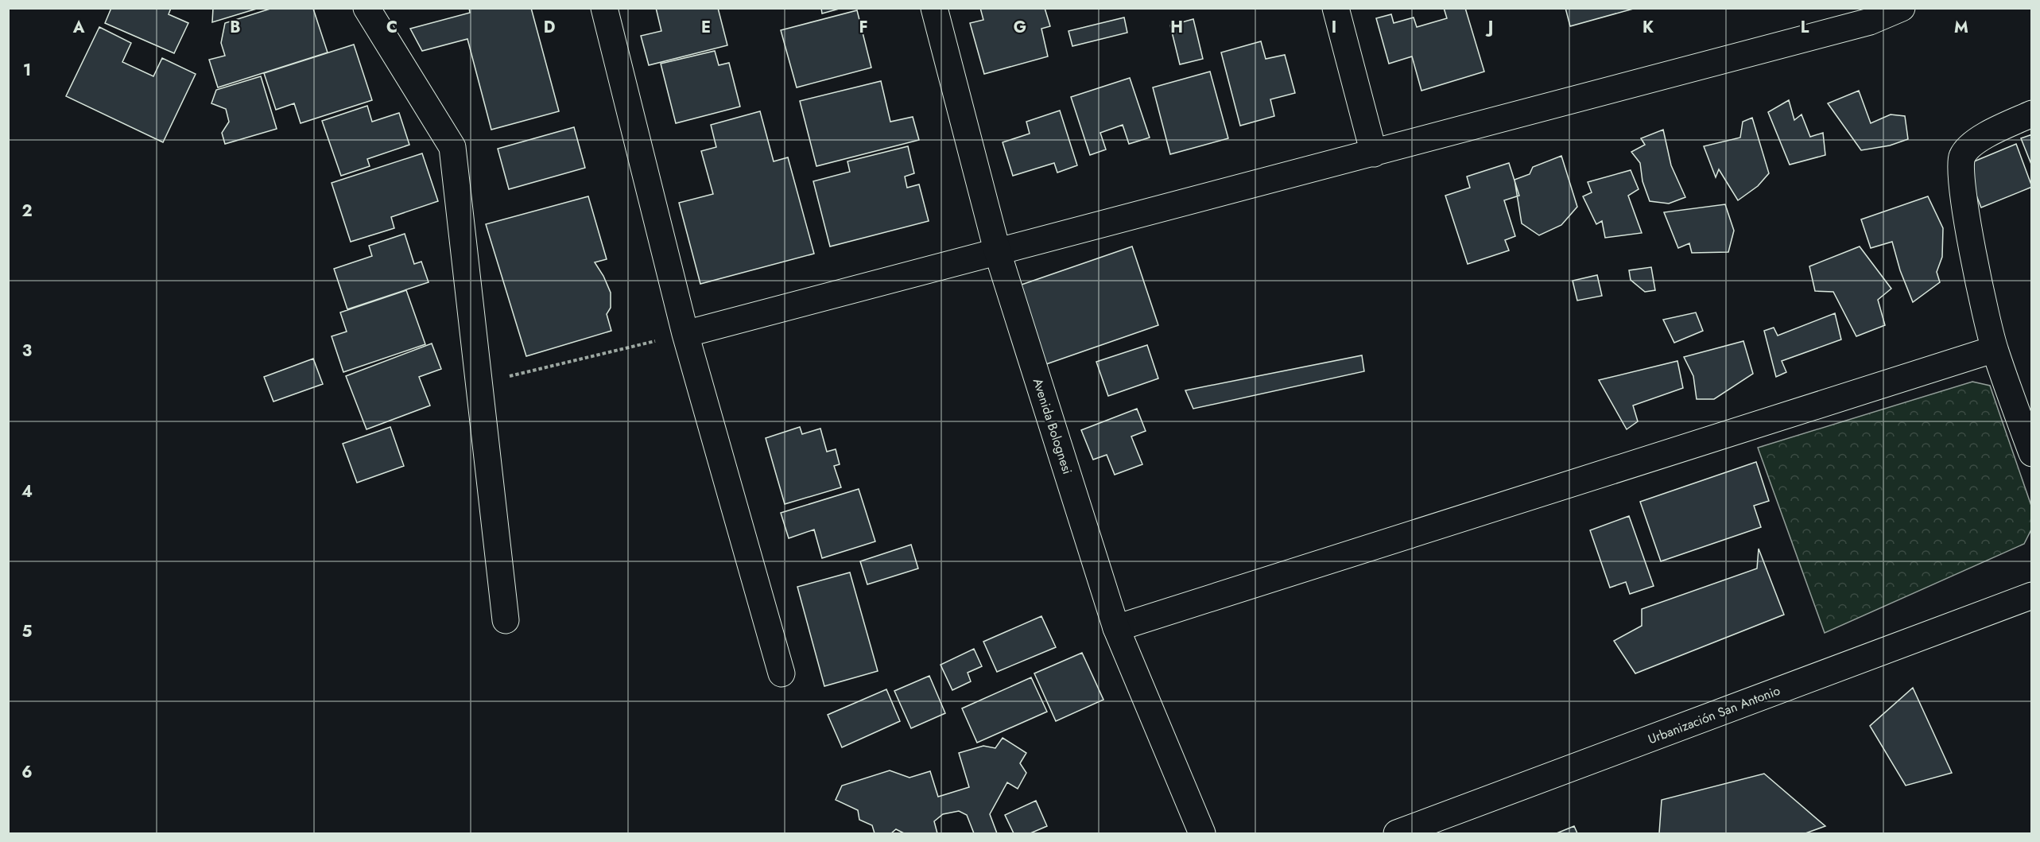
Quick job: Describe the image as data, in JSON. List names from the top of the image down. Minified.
{"streets":{"street":["Avenida Bolognesi","Urbanización San Antonio"]},"grid":{"columns":["A","B","C","D","E","F","G","H","I","J","K","L","M"],"rows":["1","2","3","4","5","6"]}}
